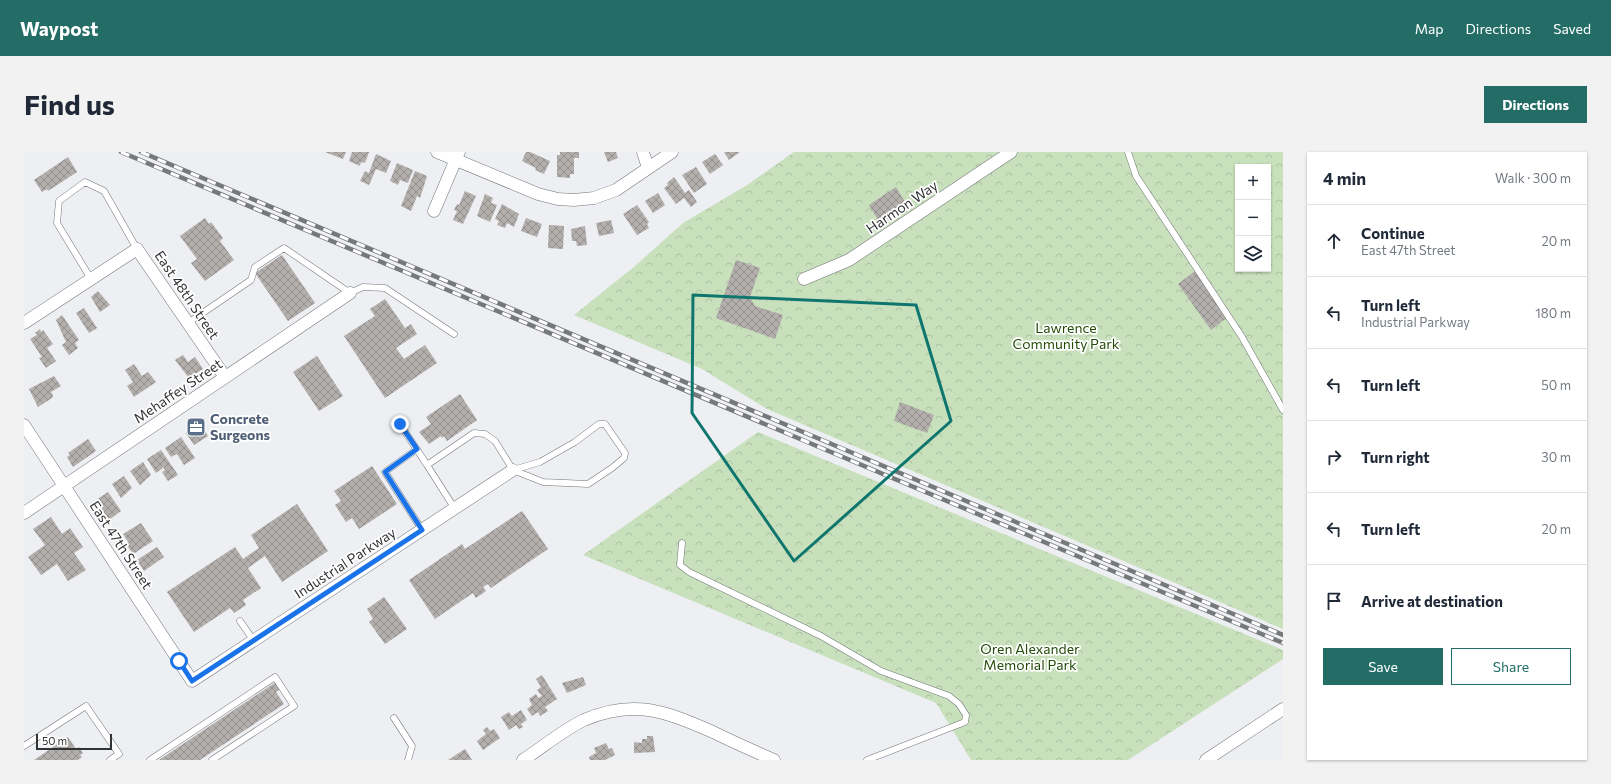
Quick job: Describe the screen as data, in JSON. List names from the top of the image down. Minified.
{"streets":{"street":["Harmon Way","East 48th Street","Mehaffey Street","East 47th Street","Industrial Parkway"]},"crossings":[["East 48th Street","Mehaffey Street"],["Mehaffey Street","East 47th Street"],["East 47th Street","Industrial Parkway"]],"parks":["Lawrence Community Park","Oren Alexander Memorial Park"],"places":{"office":["Concrete Surgeons"]},"scale_bar":"50 m","page":{"header":"Waypost","nav":["Map","Directions","Saved"],"buttons":["Directions",["Save","Share"]],"title":"Find us","heading":["4 min","Walk · 300 m"],"map_buttons":["+","−"],"list":[["Continue","East 47th Street","20 m"],["Turn left","Industrial Parkway","180 m"],["Turn left","50 m"],["Turn right","30 m"],["Turn left","20 m"],"Arrive at destination"],"scale":"50 m"}}
